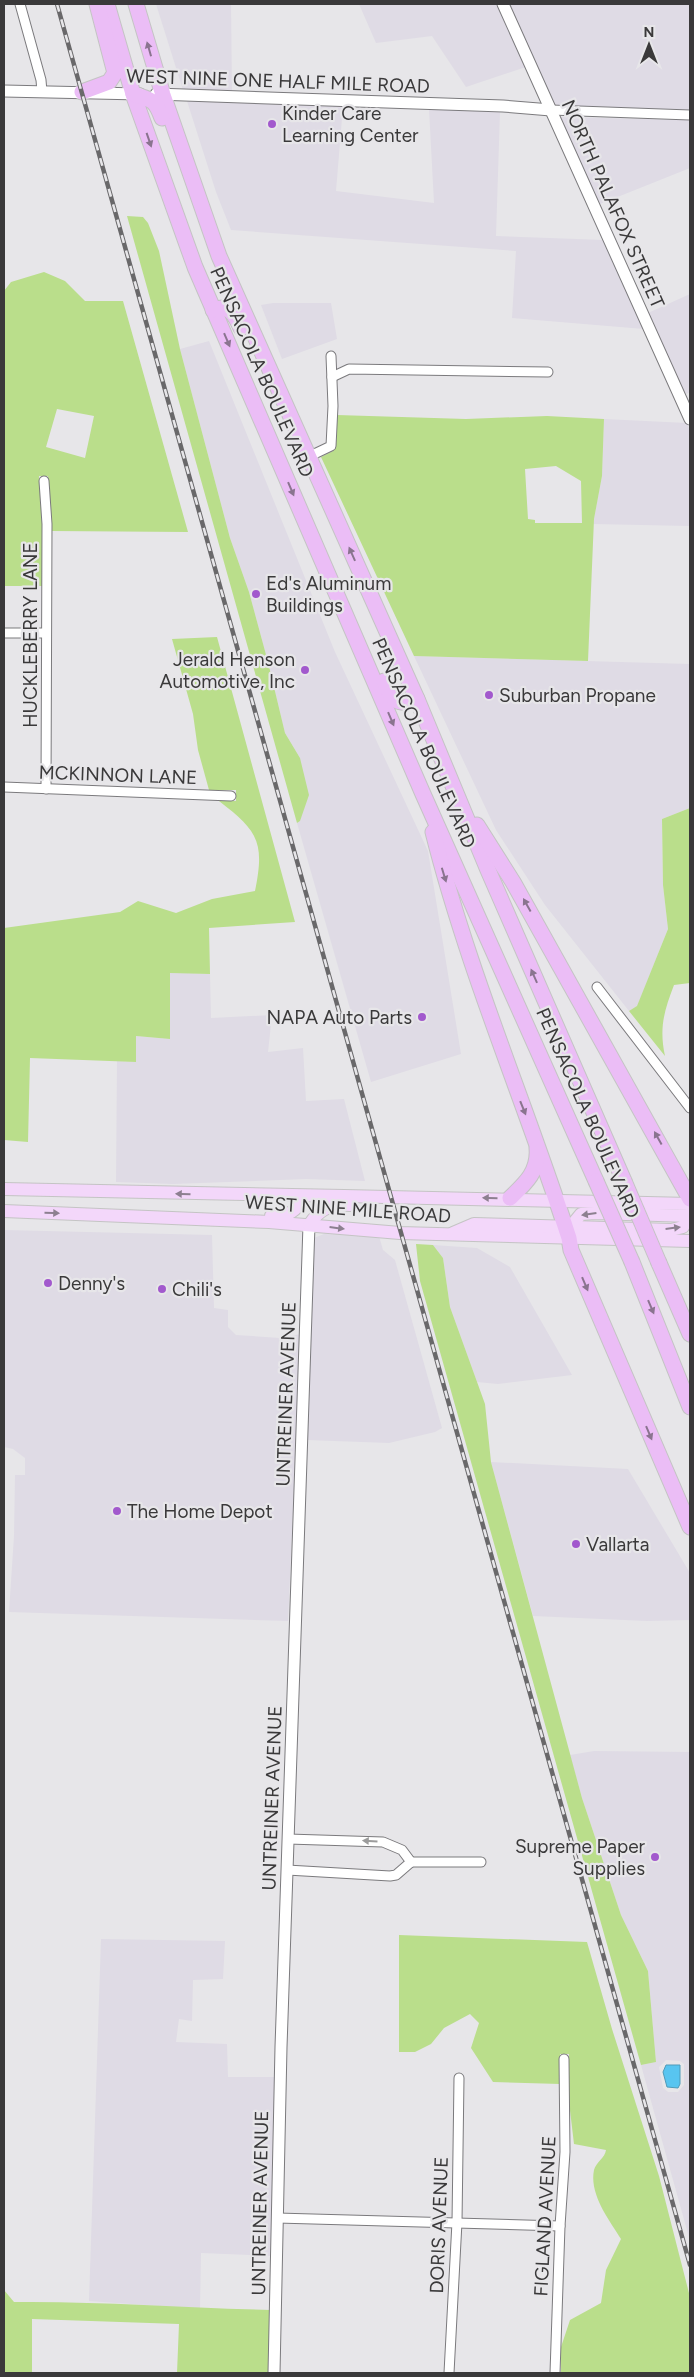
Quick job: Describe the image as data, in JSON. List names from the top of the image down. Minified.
{"streets":{"highway":["PENSACOLA BOULEVARD"],"main road":["WEST NINE MILE ROAD"],"street":["WEST NINE ONE HALF MILE ROAD","NORTH PALAFOX STREET","HUCKLEBERRY LANE","MCKINNON LANE","UNTREINER AVENUE","FIGLAND AVENUE","DORIS AVENUE"]},"crossings":[["WEST NINE ONE HALF MILE ROAD","NORTH PALAFOX STREET"],["WEST NINE ONE HALF MILE ROAD","PENSACOLA BOULEVARD"],["HUCKLEBERRY LANE","MCKINNON LANE"],["WEST NINE MILE ROAD","UNTREINER AVENUE"]],"places":["Kinder Care Learning Center","Ed's Aluminum Buildings","Jerald Henson Automotive, Inc","Suburban Propane","NAPA Auto Parts","Denny's","Chili's","The Home Depot","Vallarta","Supreme Paper Supplies"],"north":"top"}
